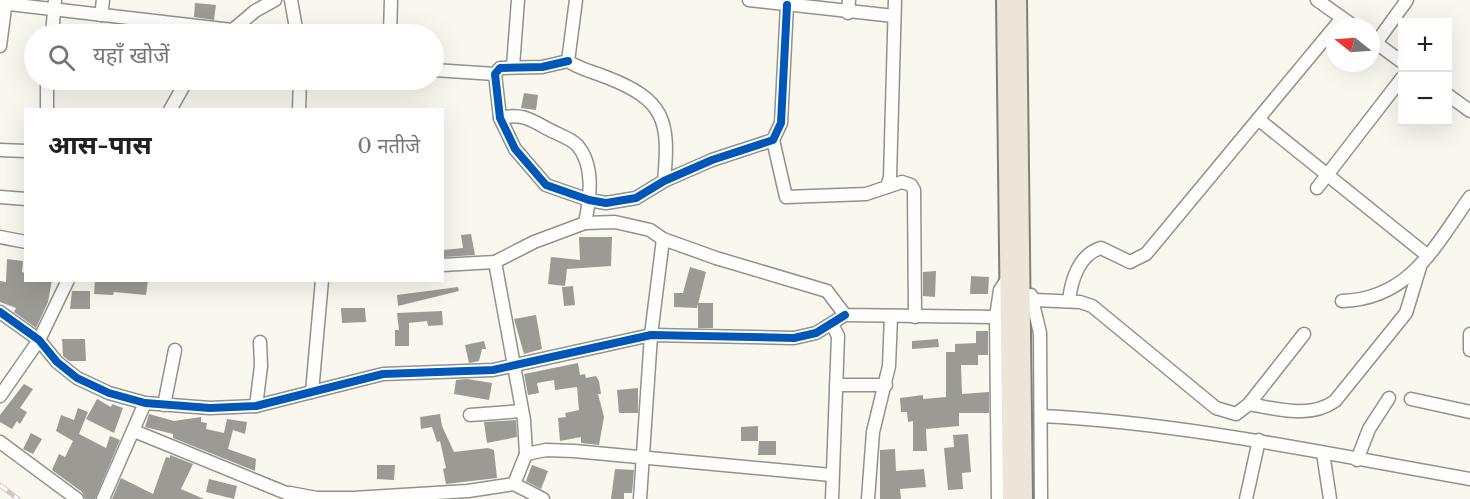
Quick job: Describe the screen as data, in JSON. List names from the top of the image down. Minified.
{"north":"left","page":{"map_buttons":["+","−"],"search":"यहाँ खोजें","heading":["आस-पास","0 नतीजे"]}}
